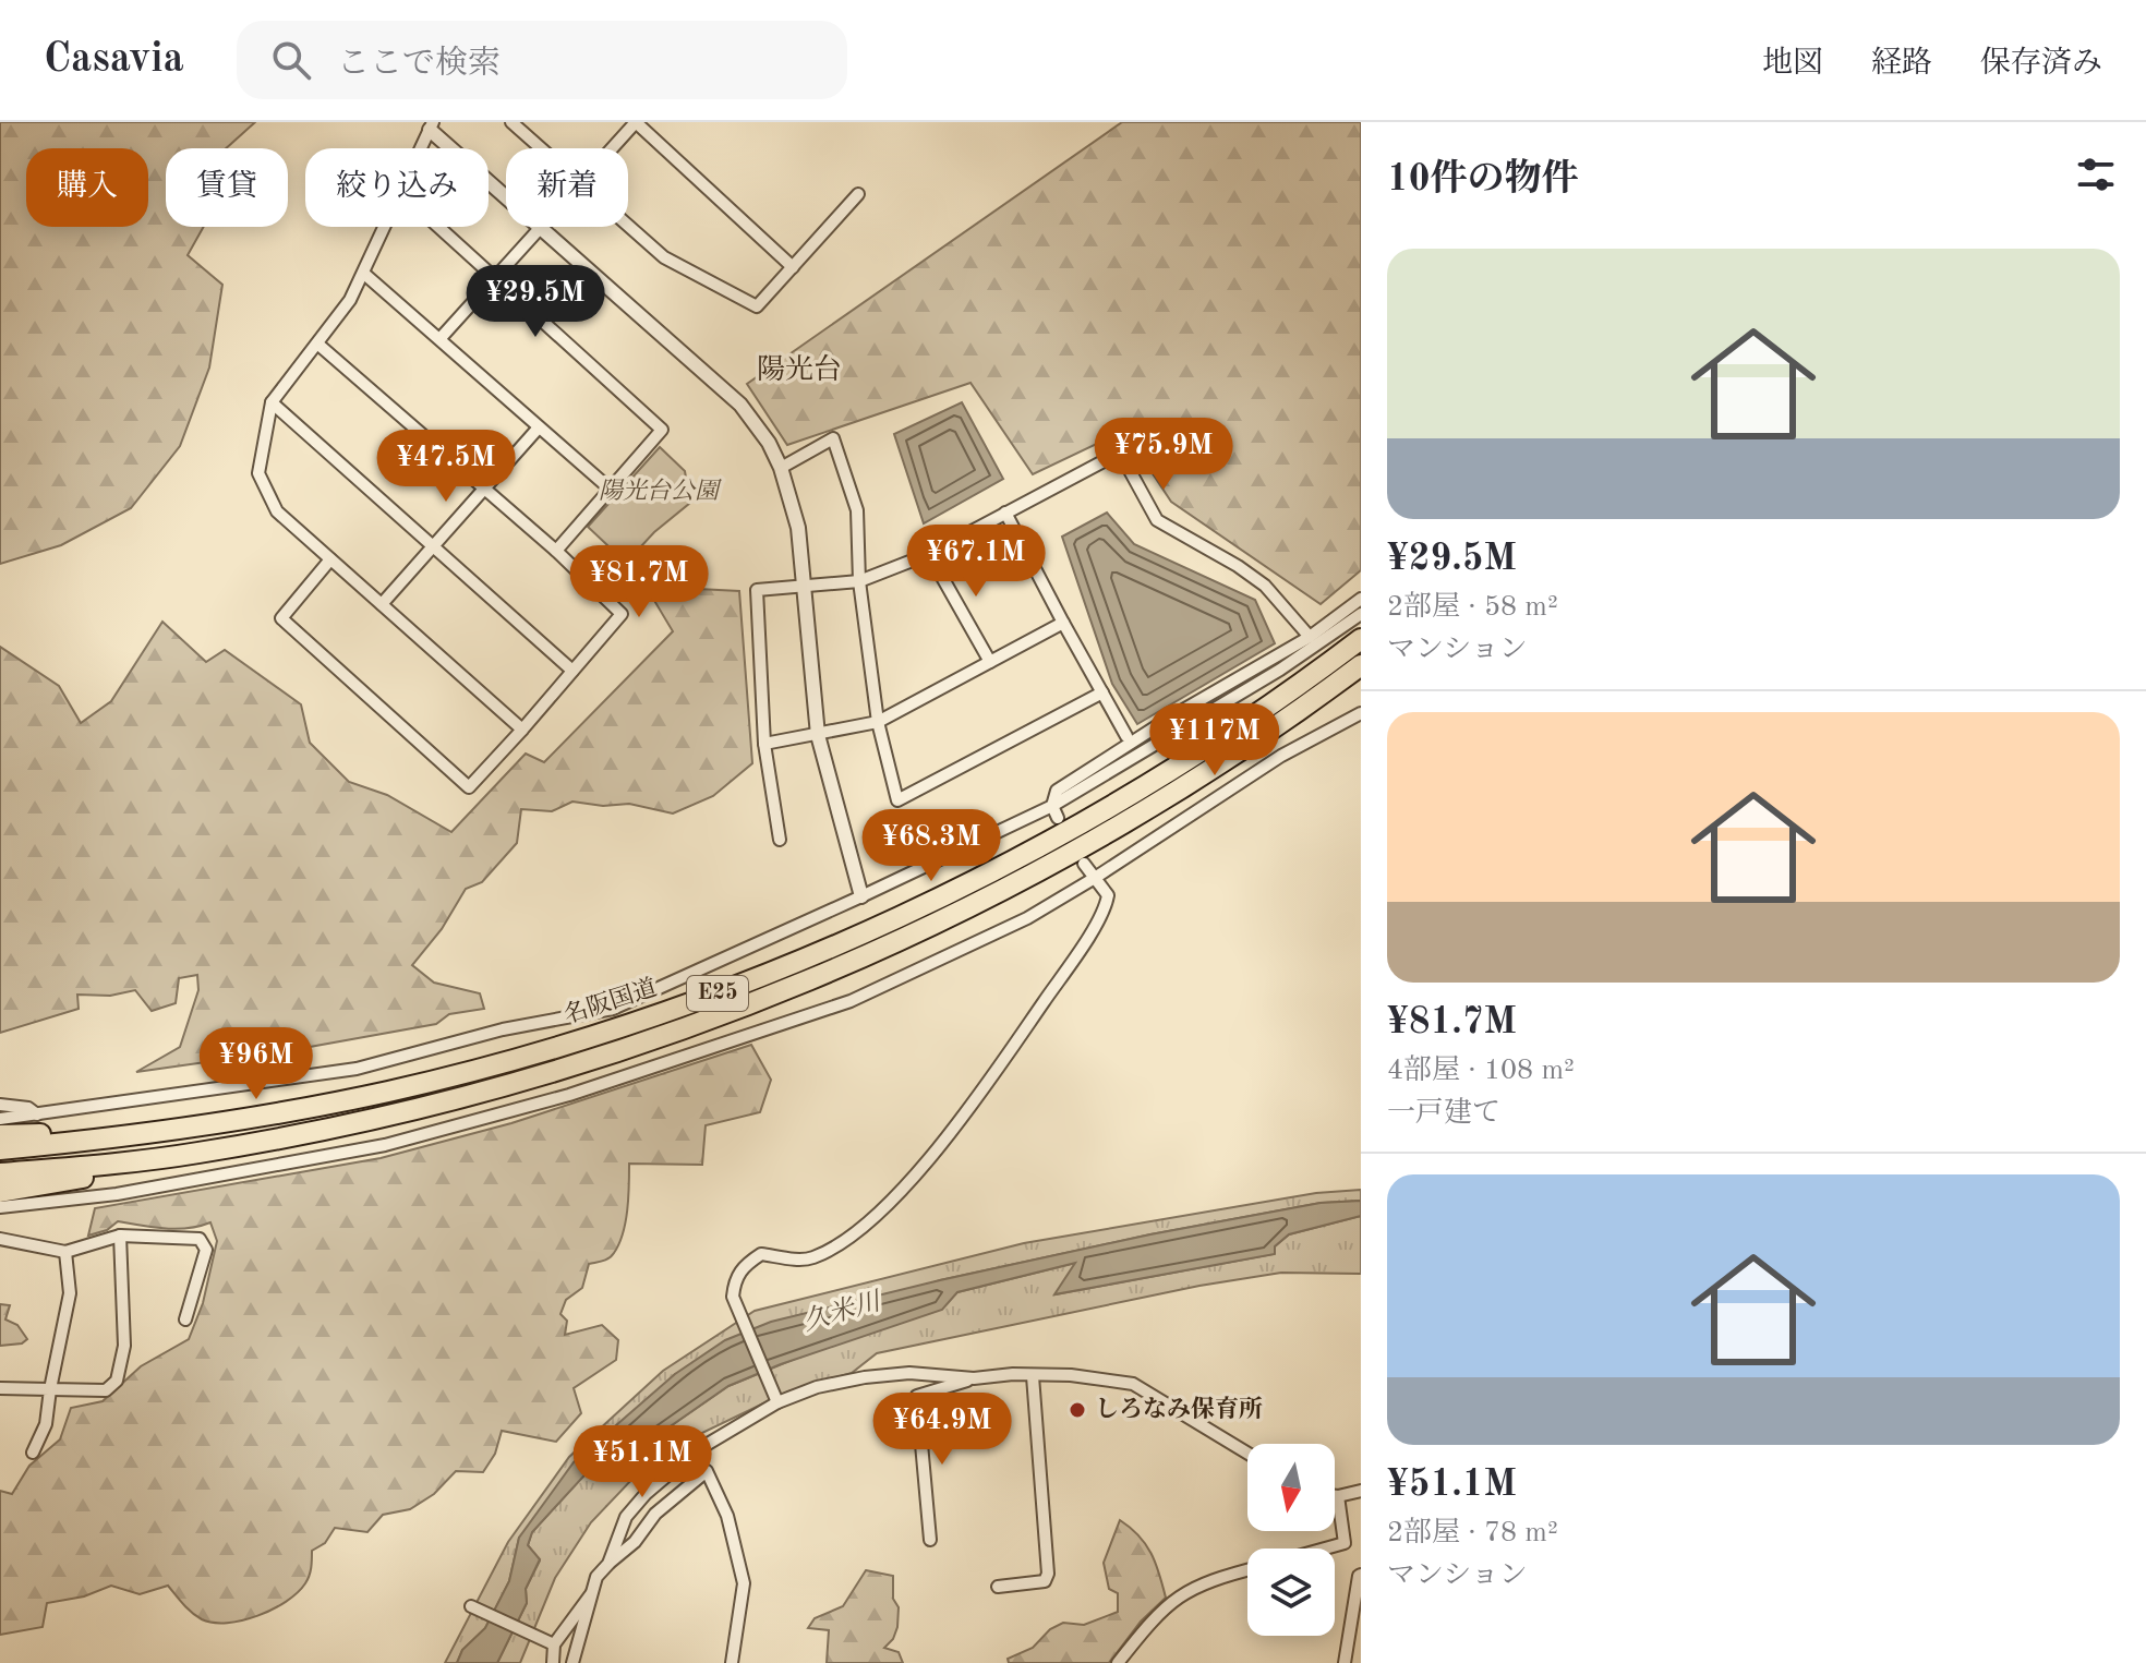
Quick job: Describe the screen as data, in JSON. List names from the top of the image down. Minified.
{"streets":{"highway":["E25","名阪国道"]},"districts":["陽光台"],"water":["久米川"],"parks":["陽光台公園"],"places":["しろなみ保育所"],"north":"bottom","page":{"header":"Casavia","search":"ここで検索","nav":["地図","経路","保存済み"],"heading":"10件の物件","chip":["購入","賃貸","絞り込み","新着"],"list":[{"name":"¥29.5M","note":"2部屋 · 58 m² · マンション"},{"name":"¥81.7M","note":"4部屋 · 108 m² · 一戸建て"},{"name":"¥51.1M","note":"2部屋 · 78 m² · マンション"}],"price":["¥29.5M","¥75.9M","¥47.5M","¥67.1M","¥81.7M","¥117M","¥68.3M","¥96M","¥64.9M","¥51.1M"]}}
